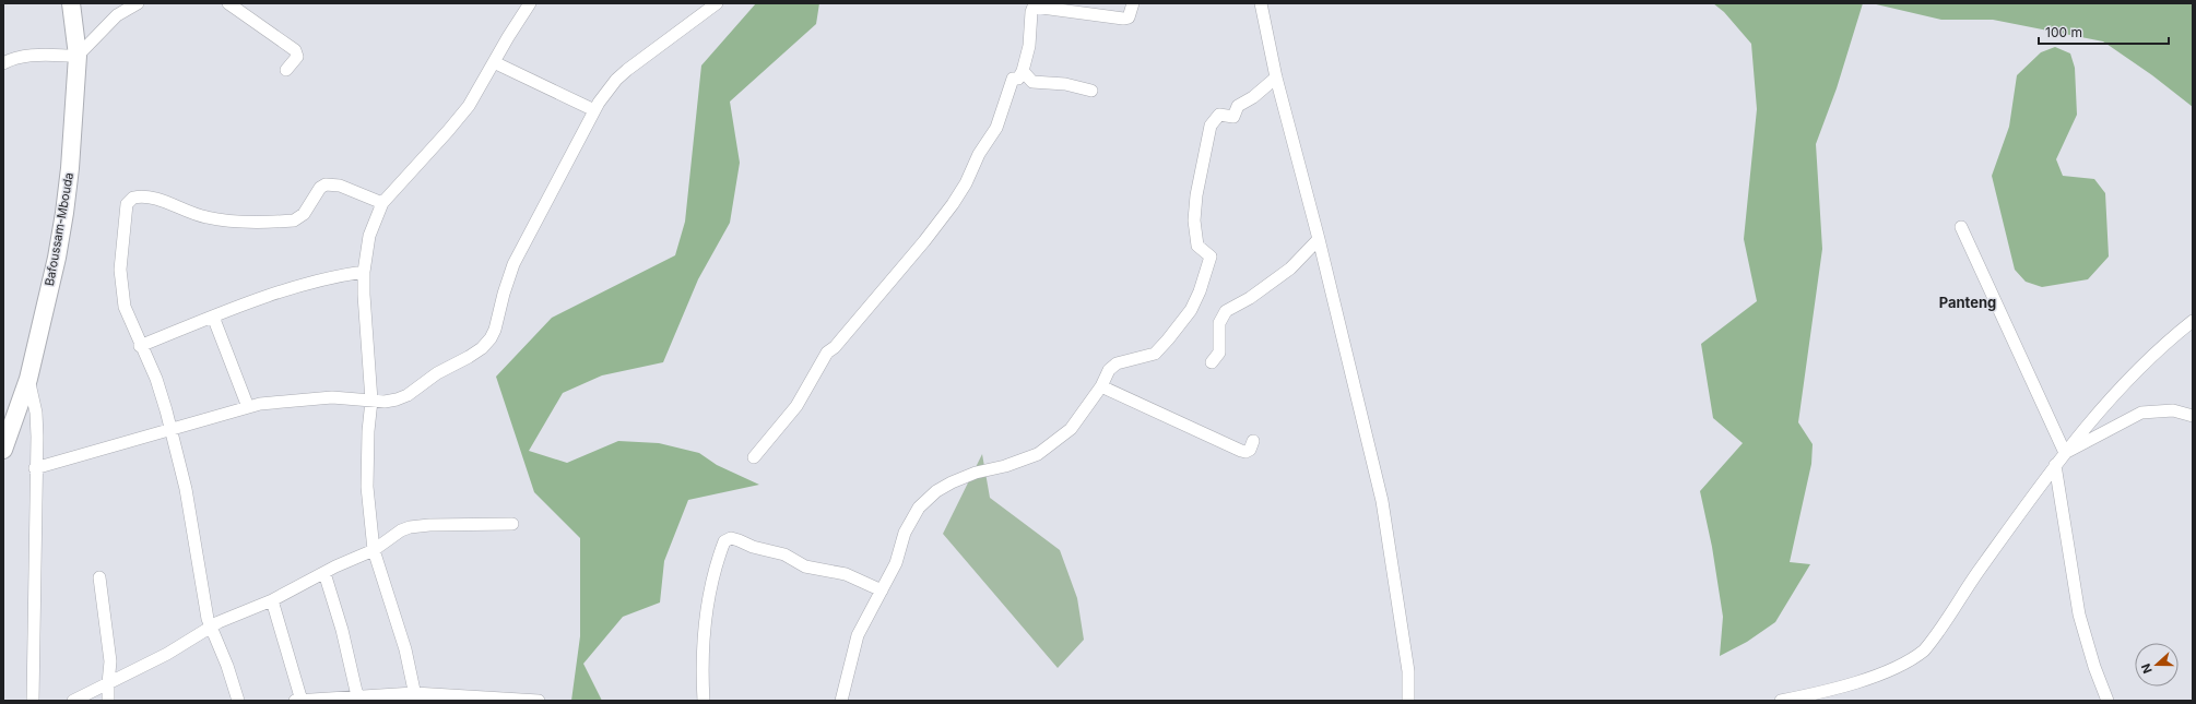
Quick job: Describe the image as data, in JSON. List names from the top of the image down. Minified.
{"streets":{"highway":["Bafoussam-Mbouda"]},"districts":["Panteng"],"scale_bar":"100 m","north":"left"}
